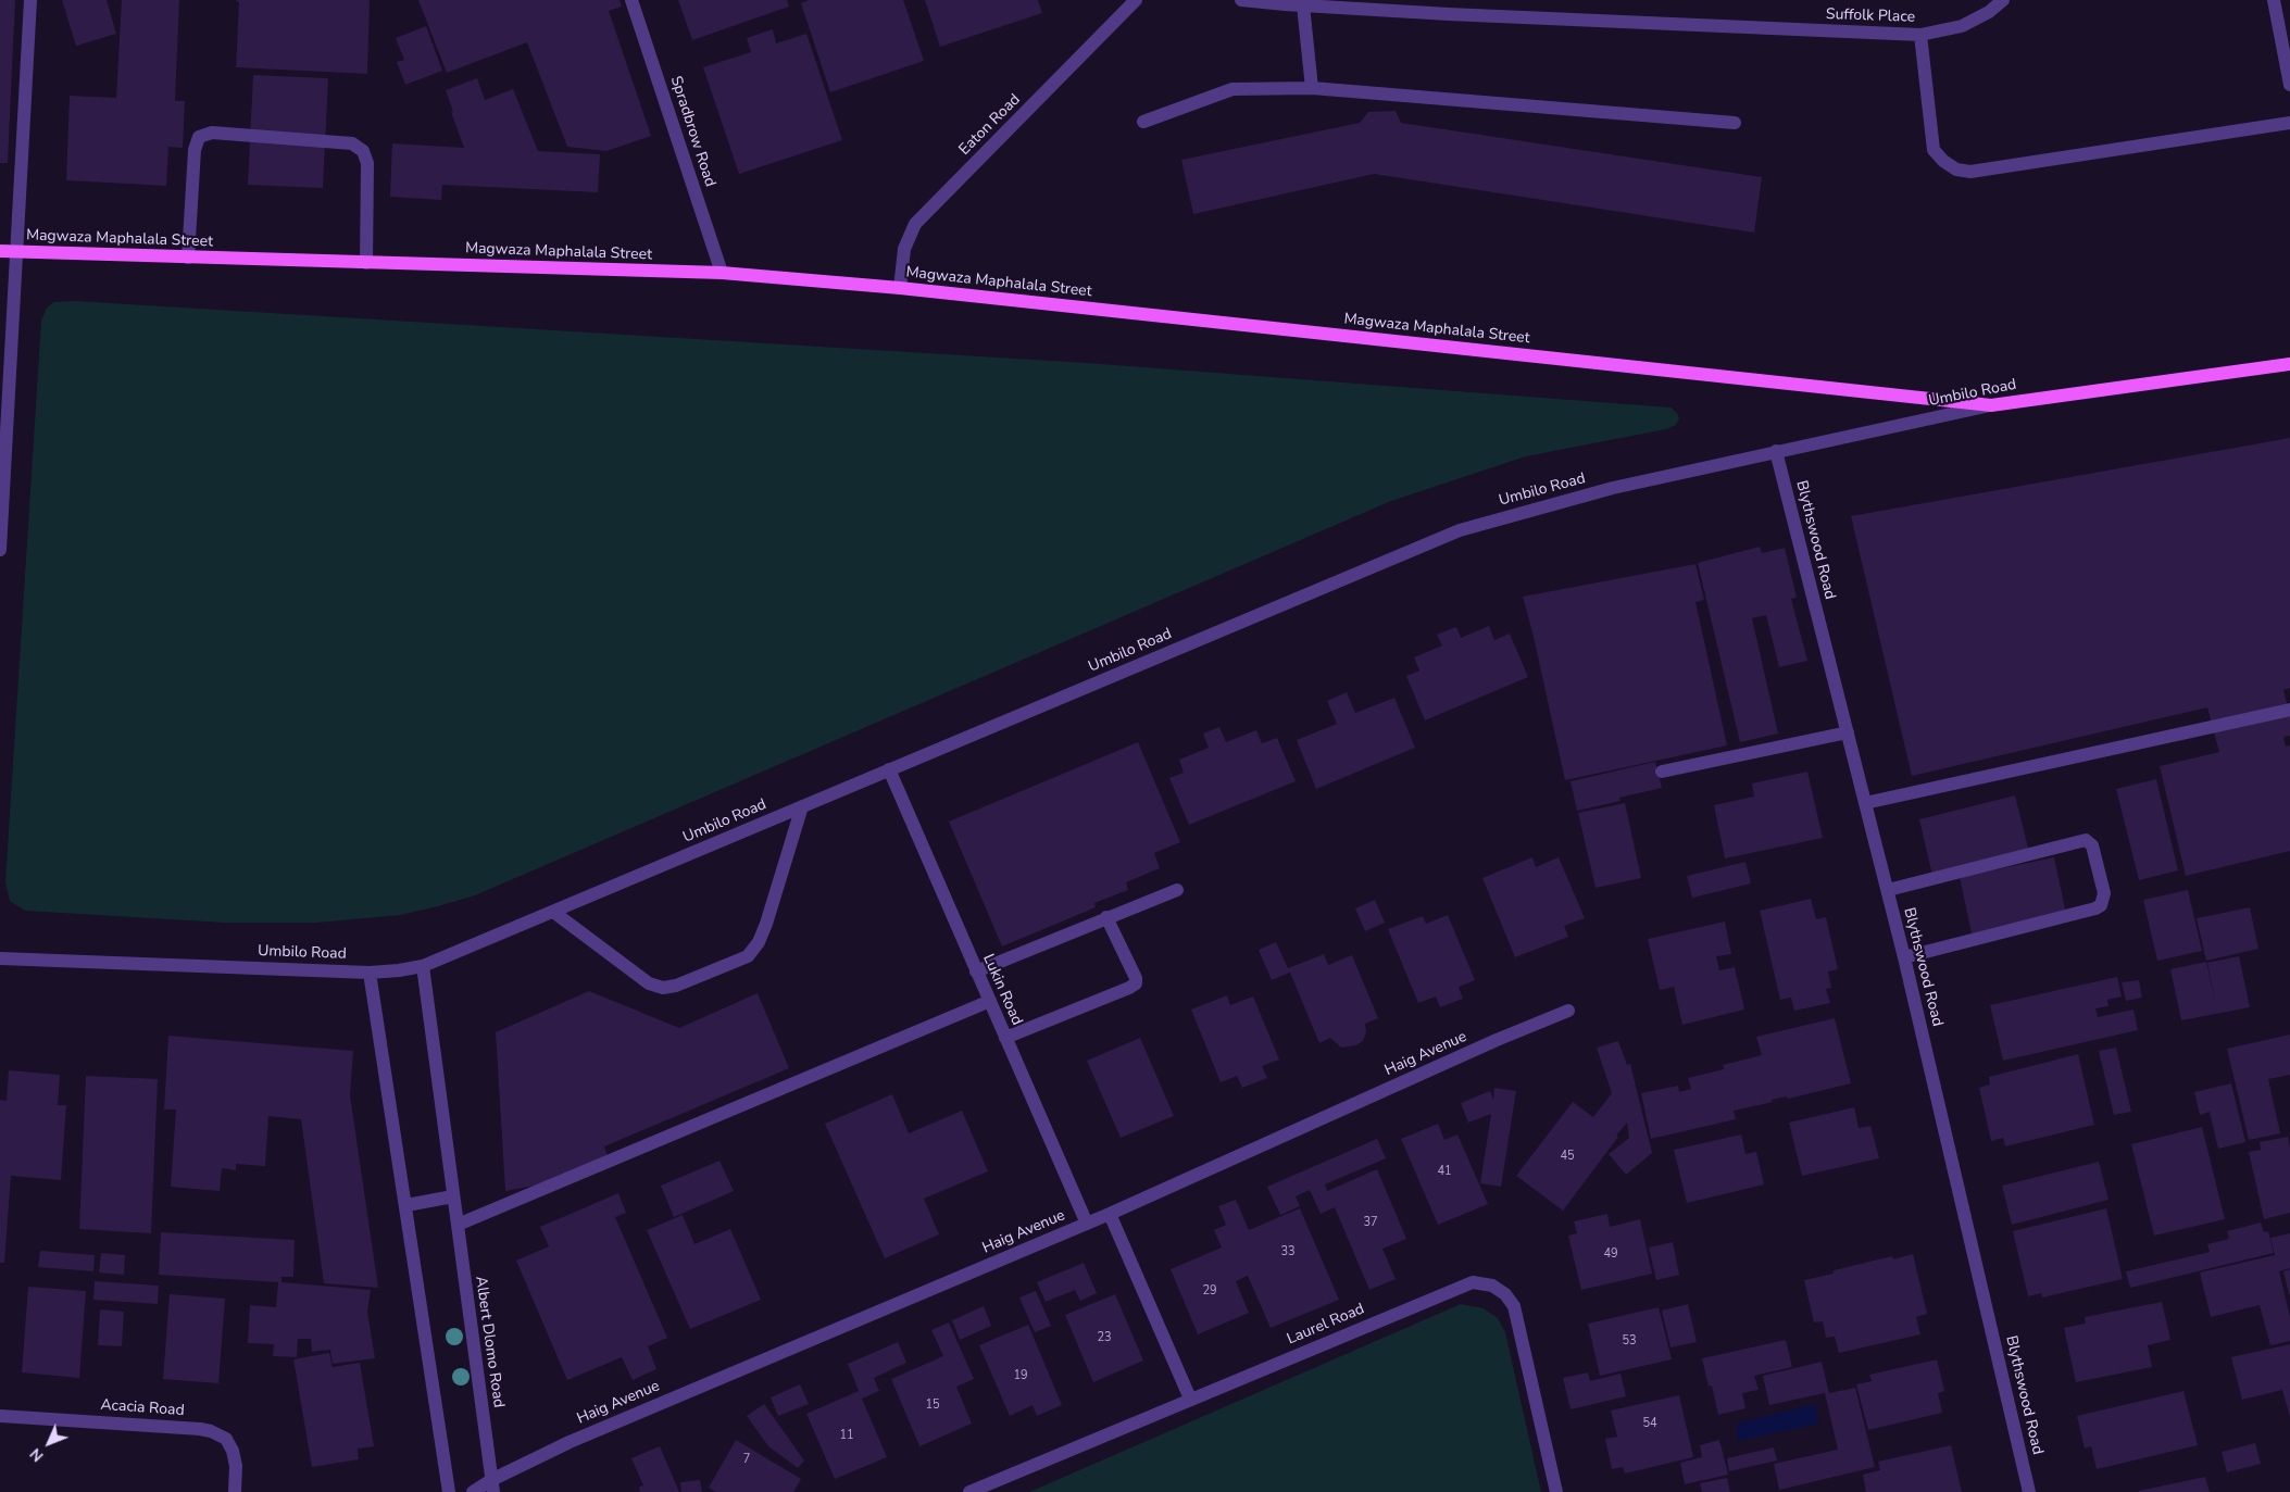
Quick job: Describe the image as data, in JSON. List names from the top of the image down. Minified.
{"streets":{"main road":["Magwaza Maphalala Street","Umbilo Road"],"street":["Suffolk Place","Eaton Road","Spradbrow Road","Blythswood Road","Lukin Road","Haig Avenue","Laurel Road","Albert Dlomo Road","Acacia Road"]},"crossings":[["Eaton Road","Magwaza Maphalala Street"],["Spradbrow Road","Magwaza Maphalala Street"],["Magwaza Maphalala Street","Umbilo Road"],["Umbilo Road","Blythswood Road"],["Umbilo Road","Lukin Road"],["Umbilo Road","Albert Dlomo Road"],["Lukin Road","Haig Avenue"],["Haig Avenue","Albert Dlomo Road"]],"house_numbers":["45","41","37","33","49","29","23","53","19","15","54","11","7"],"north":"bottom left"}
